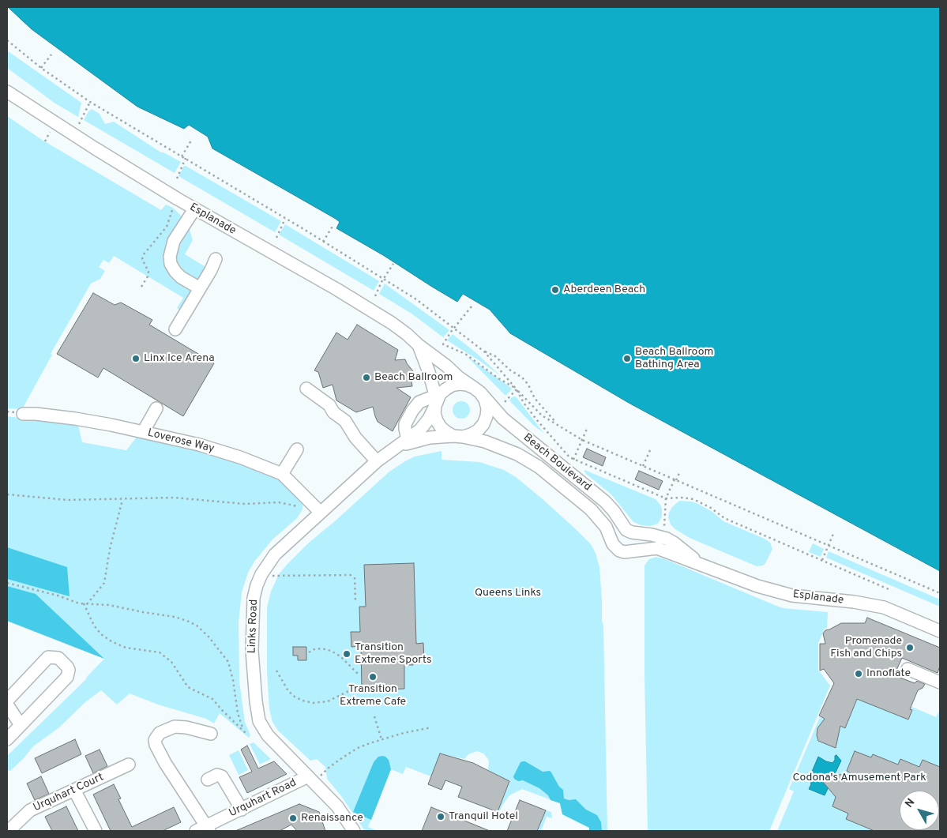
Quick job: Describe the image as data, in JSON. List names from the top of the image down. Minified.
{"streets":{"street":["Esplanade","Loverose Way","Beach Boulevard","Links Road","Urquhart Court","Urquhart Road"]},"crossings":[["Esplanade","Beach Boulevard"],["Esplanade","Links Road"],["Loverose Way","Links Road"],["Beach Boulevard","Links Road"],["Links Road","Urquhart Road"]],"parks":["Queens Links","Codona's Amusement Park"],"places":["Aberdeen Beach","Linx Ice Arena","Beach Ballroom Bathing Area","Beach Ballroom","Promenade Fish and Chips","Transition Extreme Sports","Innoflate","Transition Extreme Cafe","Tranquil Hotel","Renaissance"],"north":"top left"}
